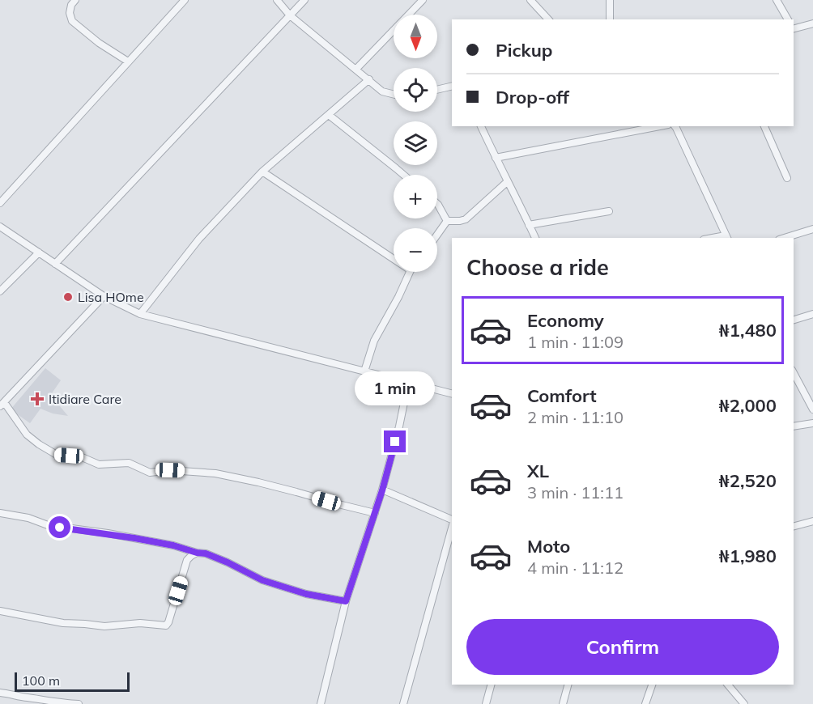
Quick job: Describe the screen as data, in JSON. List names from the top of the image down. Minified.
{"places":{"other":["Lisa HOme"],"health":["Itidiare Care"]},"scale_bar":"100 m","north":"bottom","page":{"map_buttons":["+","−"],"banner":["Pickup","Drop-off"],"heading":"Choose a ride","list":[{"name":"Economy","note":"1 min · 11:09","value":"₦1,480"},{"name":"Comfort","note":"2 min · 11:10","value":"₦2,000"},{"name":"XL","note":"3 min · 11:11","value":"₦2,520"},{"name":"Moto","note":"4 min · 11:12","value":"₦1,980"}],"bubble":"1 min","buttons":"Confirm","scale":"100 m"}}
